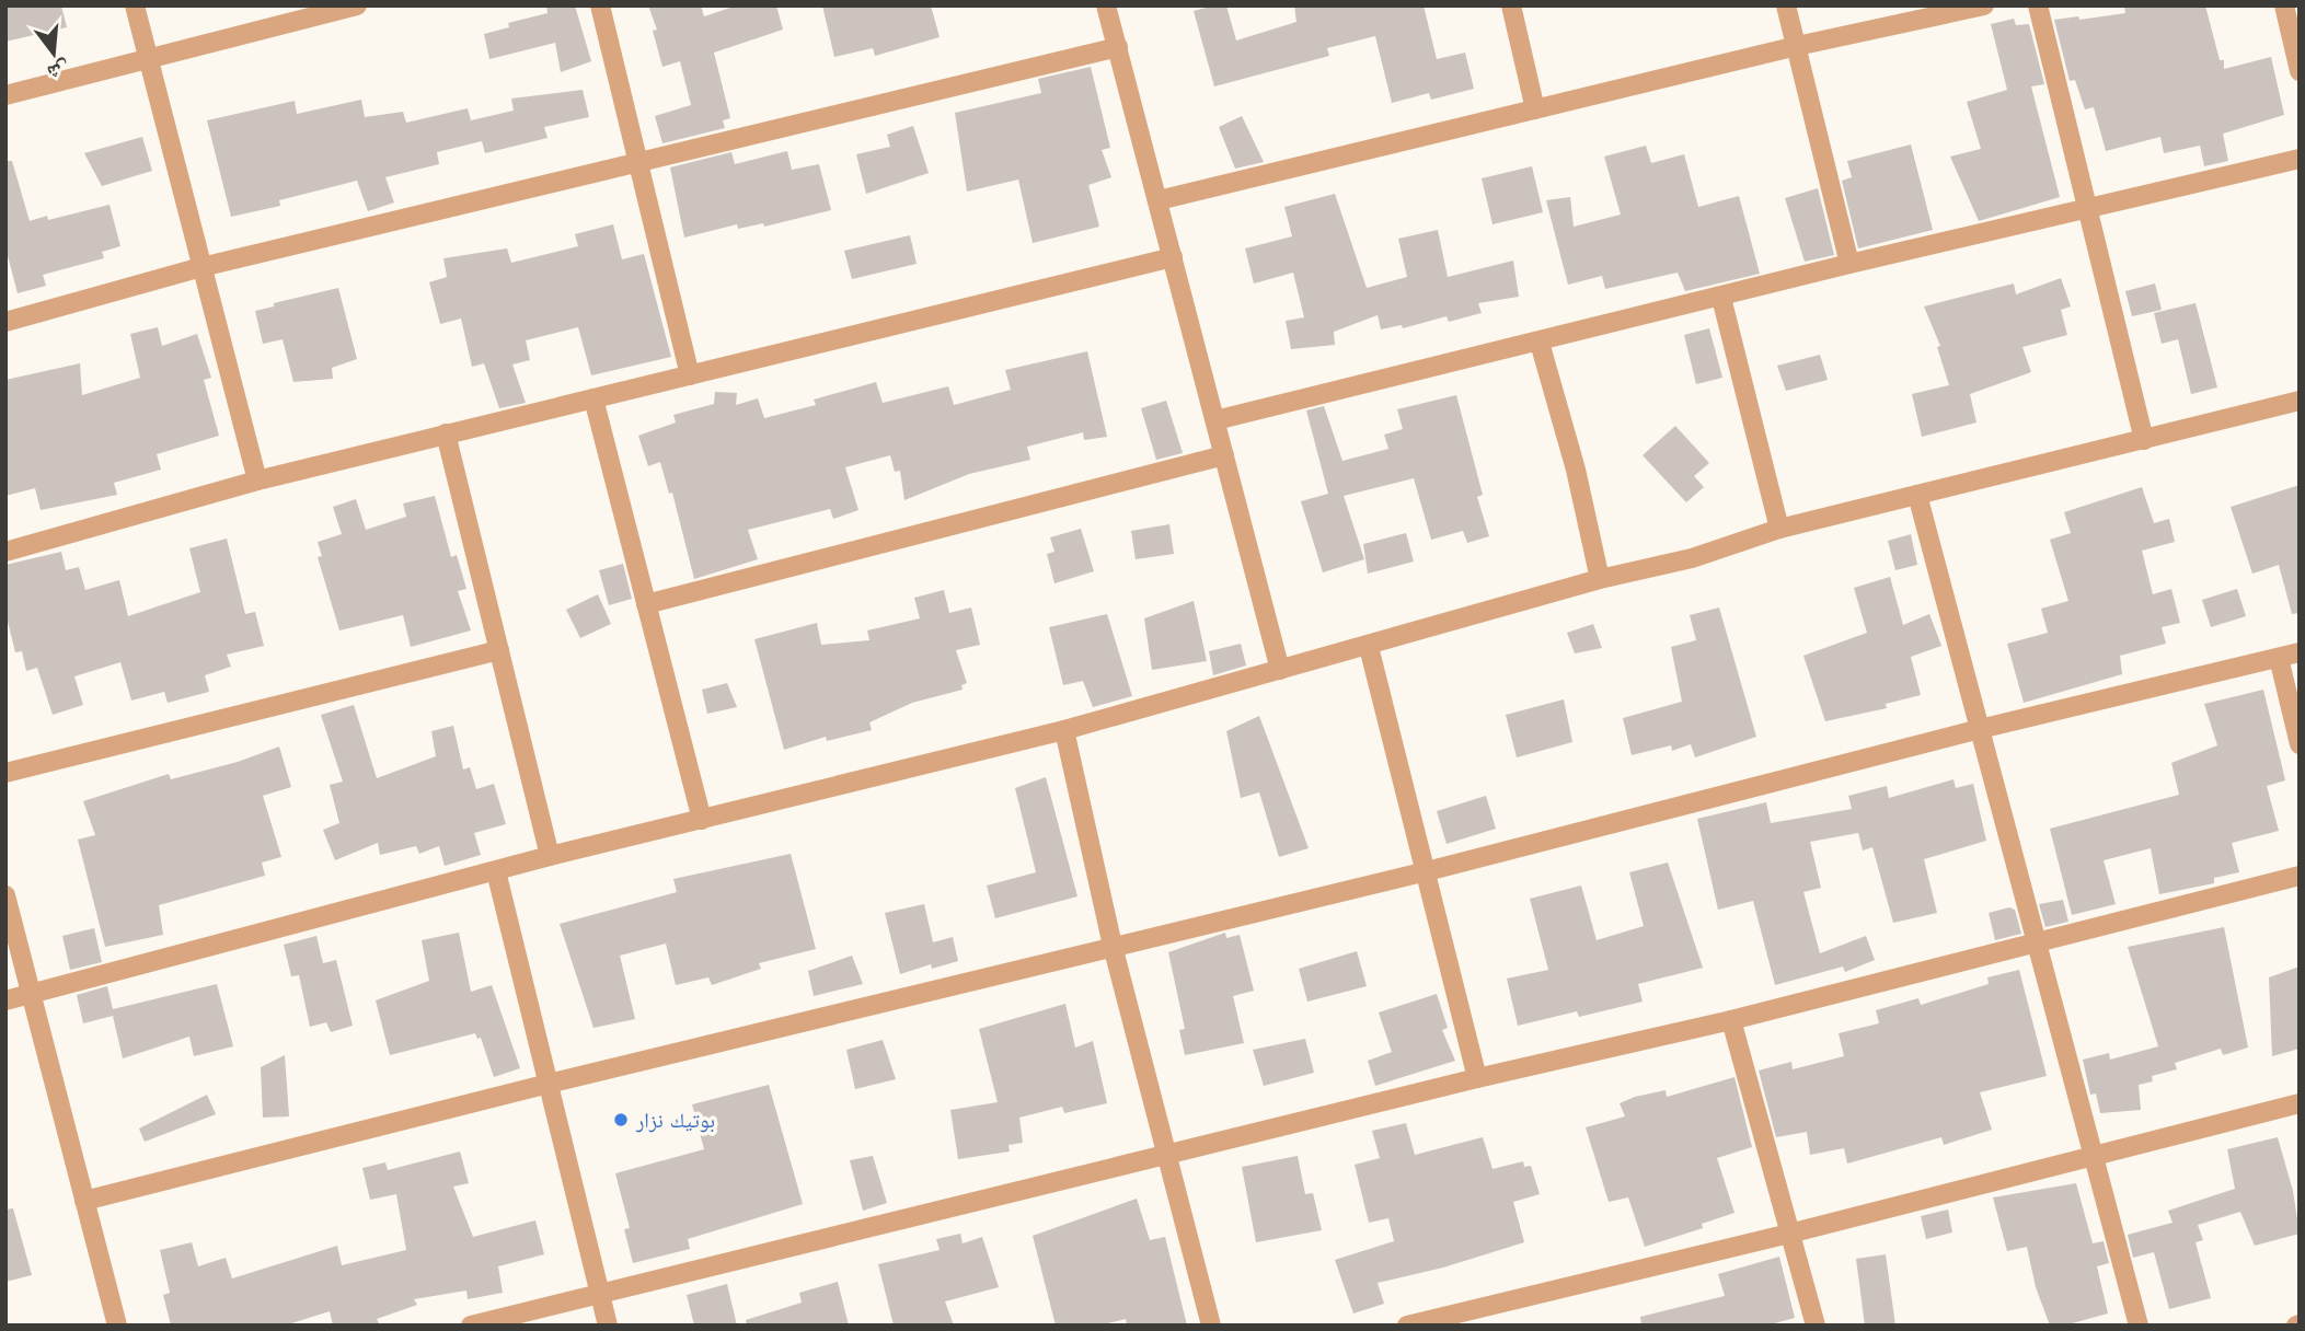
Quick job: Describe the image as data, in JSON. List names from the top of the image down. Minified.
{"places":["بوتيك نزار"],"north":"bottom"}
